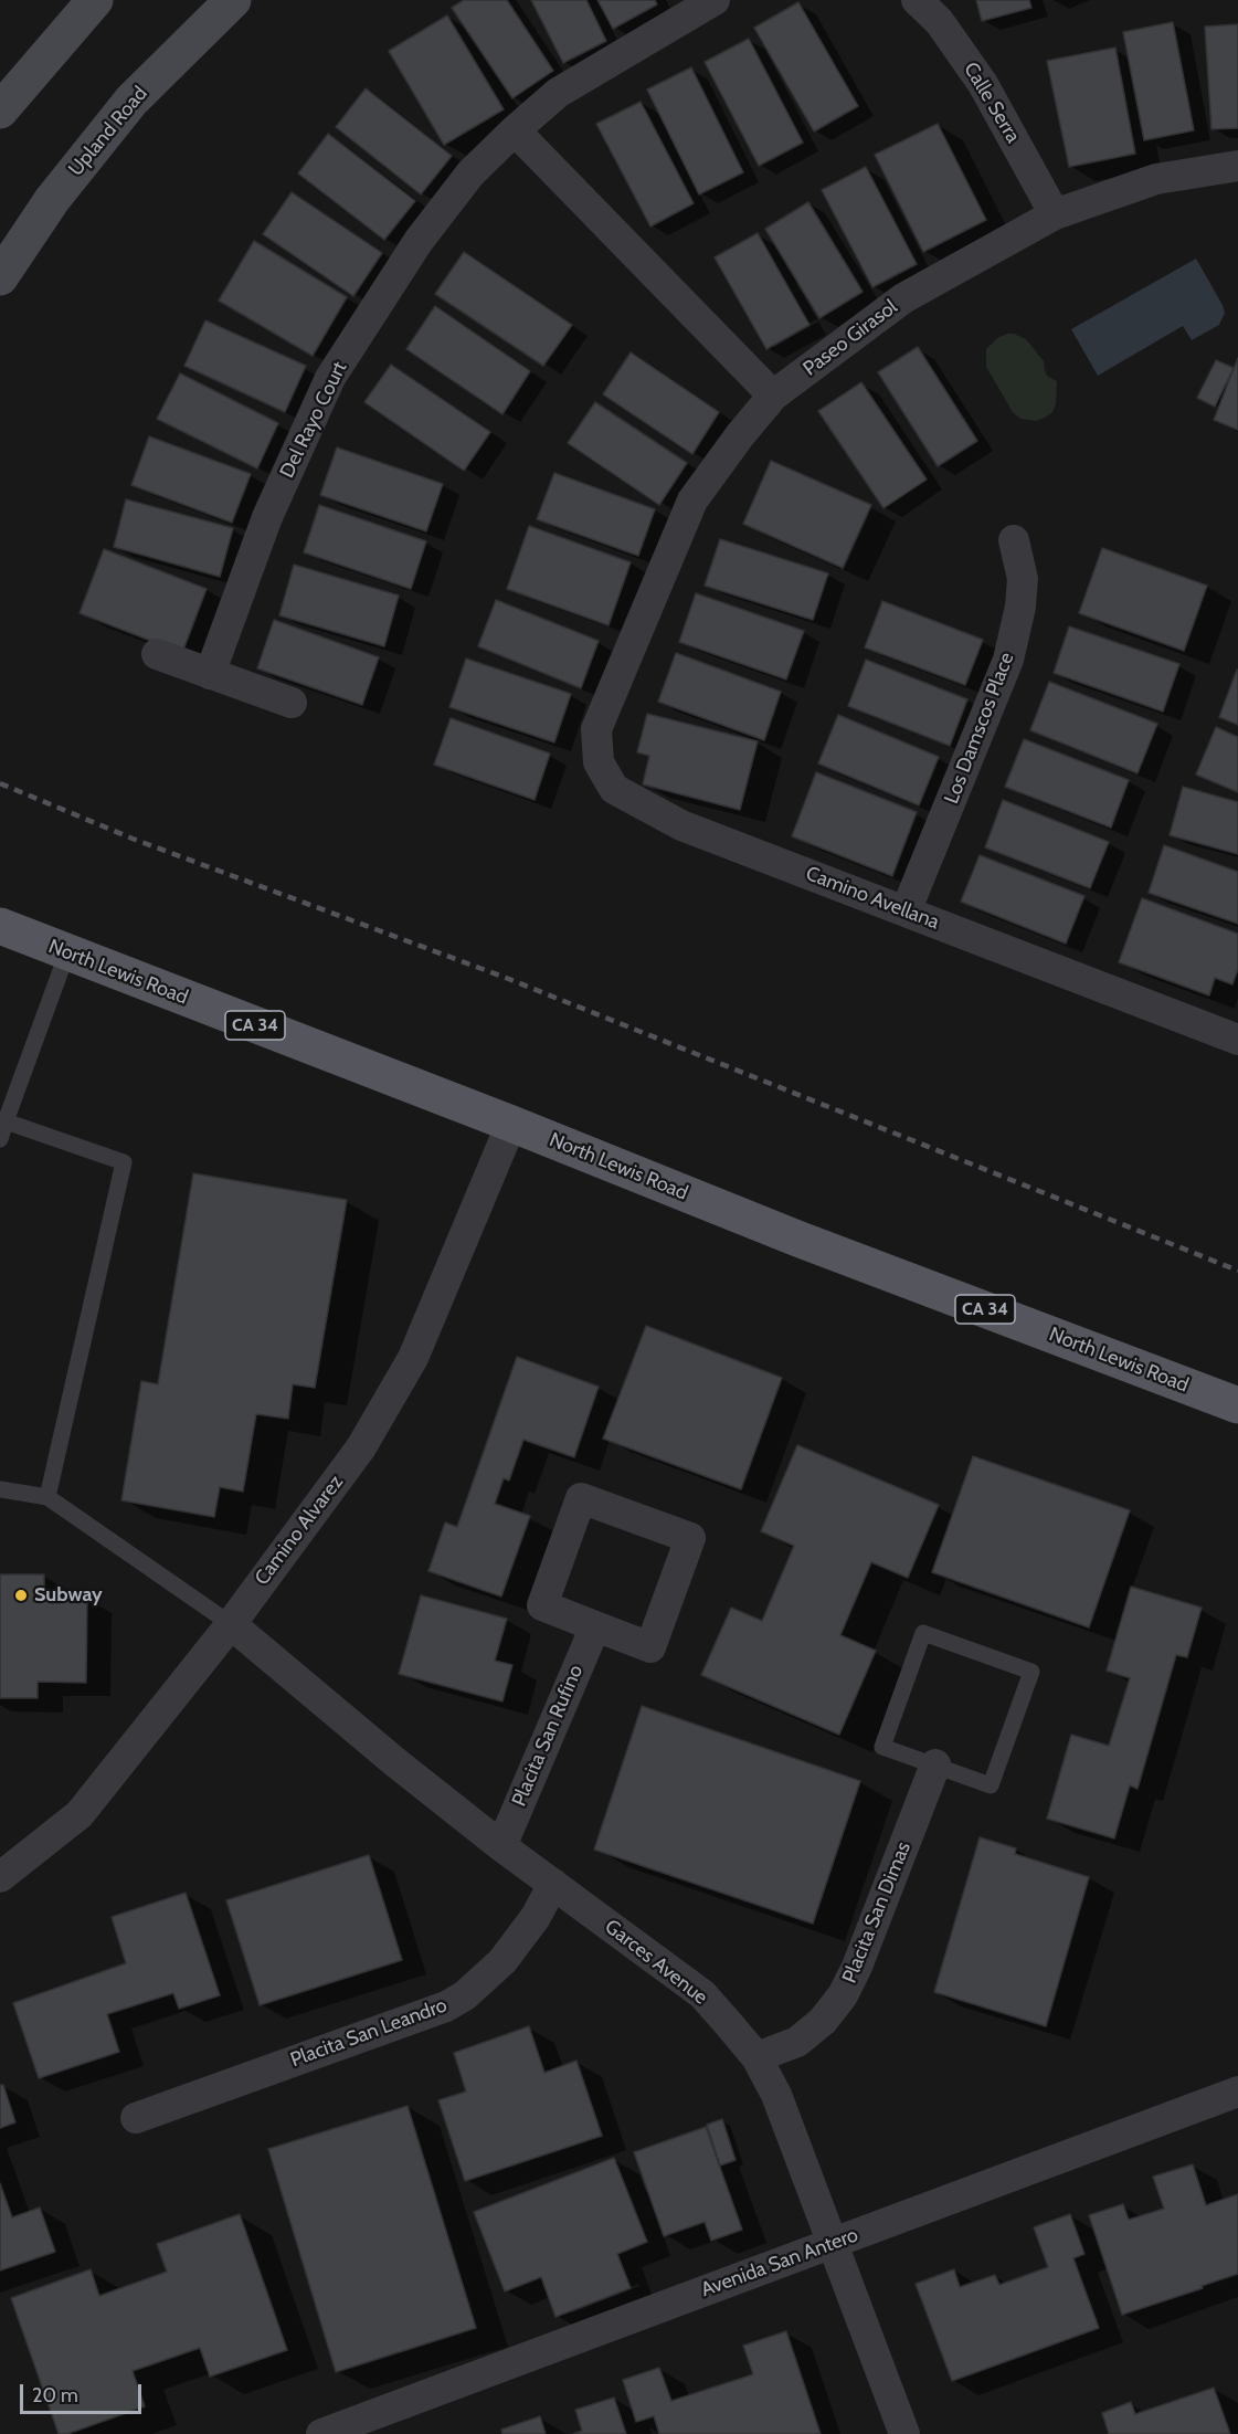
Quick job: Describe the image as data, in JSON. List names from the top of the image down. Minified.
{"streets":{"main road":["Upland Road","North Lewis Road","CA 34"],"street":["Calle Serra","Paseo Girasol","Del Rayo Court","Los Damscos Place","Camino Avellana","Camino Alvarez","Placita San Rufino","Placita San Dimas","Garces Avenue","Placita San Leandro","Avenida San Antero"]},"crossings":[["Calle Serra","Paseo Girasol"],["Paseo Girasol","Camino Avellana"],["Los Damscos Place","Camino Avellana"],["North Lewis Road","Camino Alvarez"],["Camino Alvarez","Garces Avenue"],["Placita San Rufino","Garces Avenue"],["Placita San Dimas","Garces Avenue"],["Garces Avenue","Placita San Leandro"],["Garces Avenue","Avenida San Antero"]],"places":["Subway"],"scale_bar":"20 m"}
